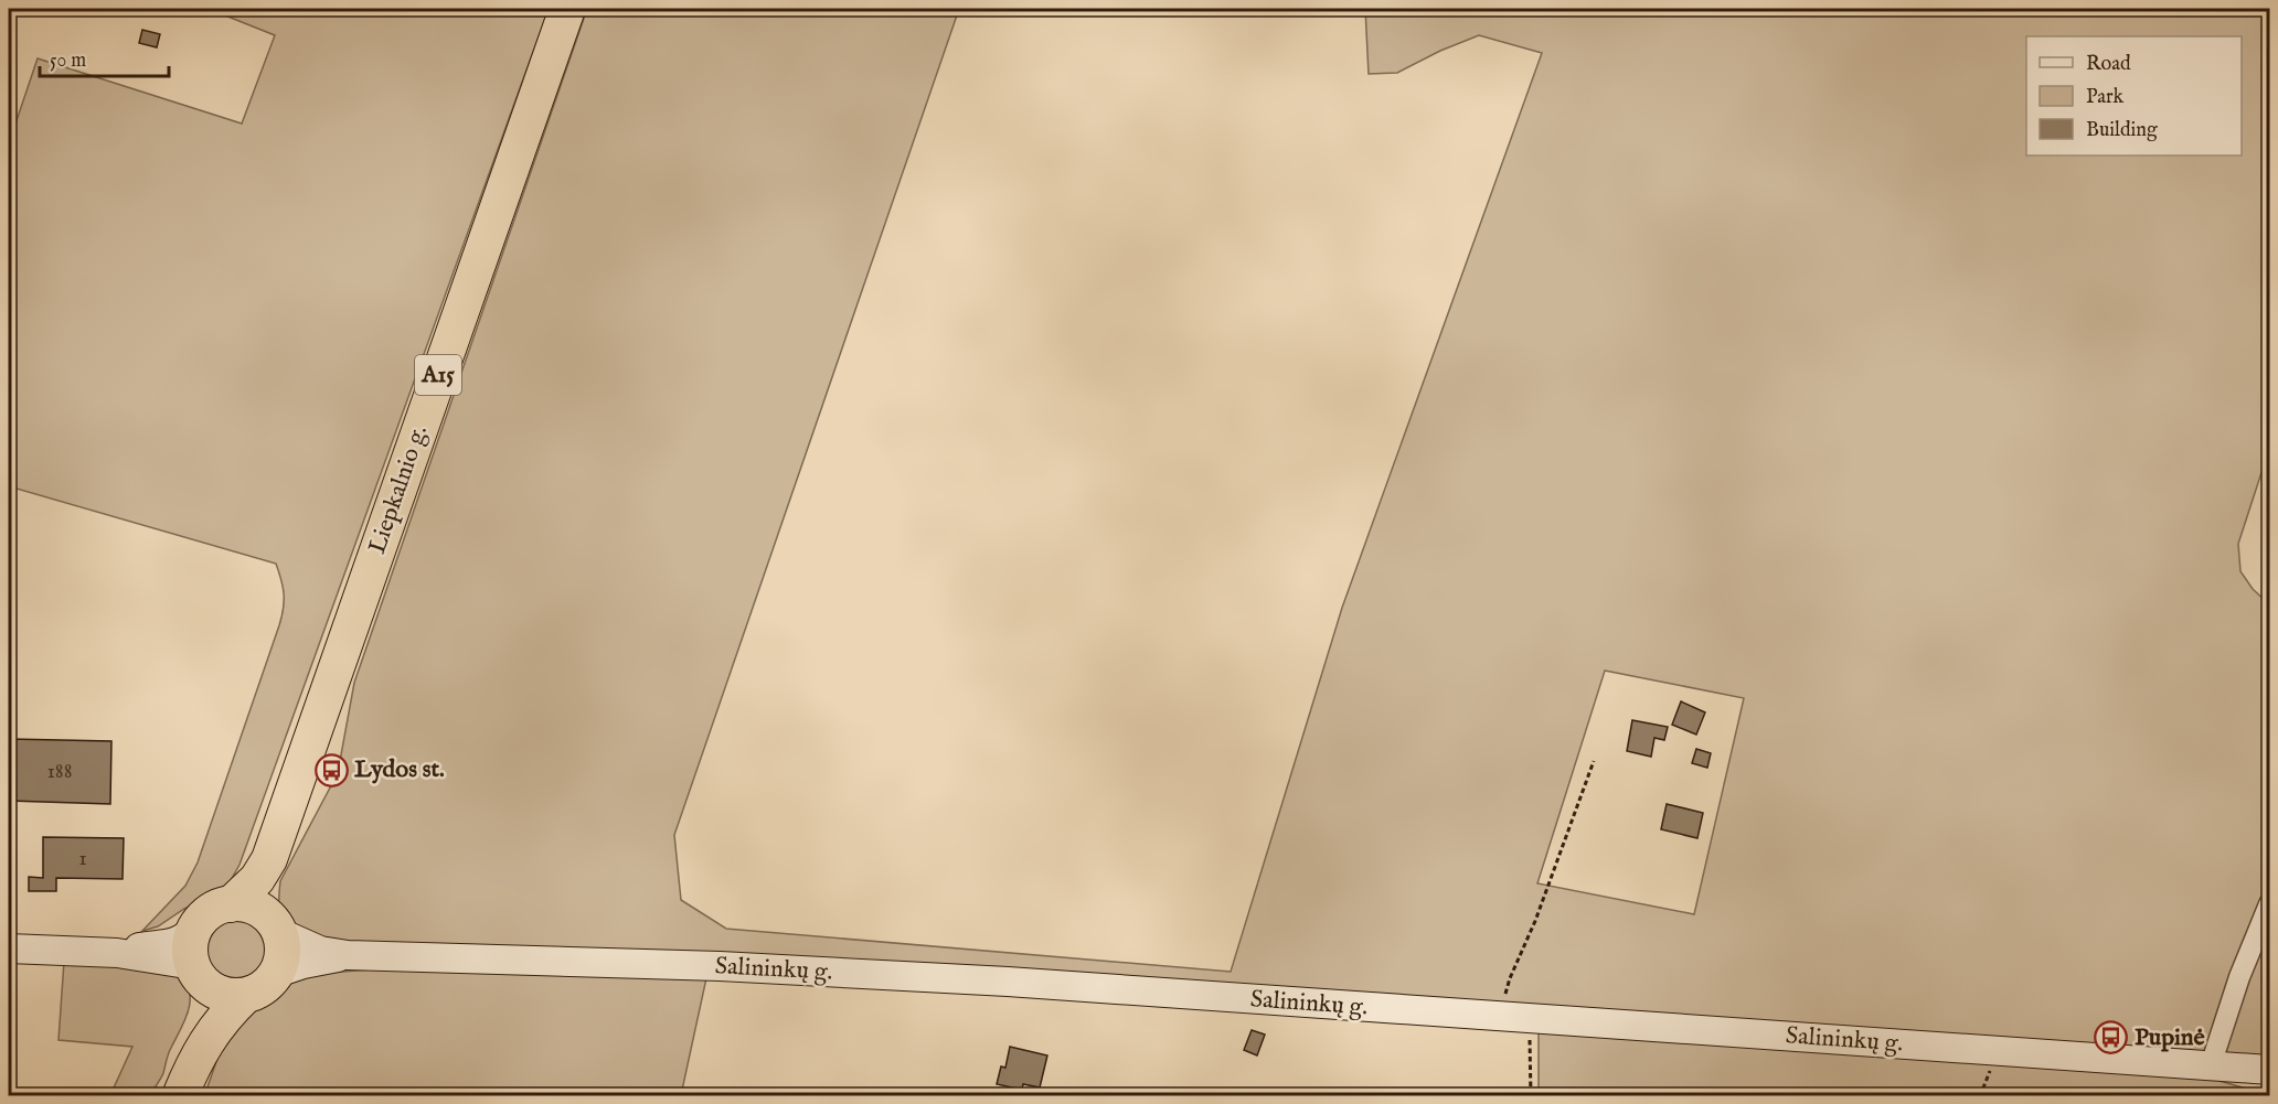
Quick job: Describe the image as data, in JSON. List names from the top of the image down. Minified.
{"streets":{"highway":["A15","Liepkalnio g."],"main road":["Salininkų g."]},"places":{"bus stop":["Lydos st.","Pupinė"]},"house_numbers":["188","1"],"legend":["Road","Park","Building"],"scale_bar":"50 m"}
